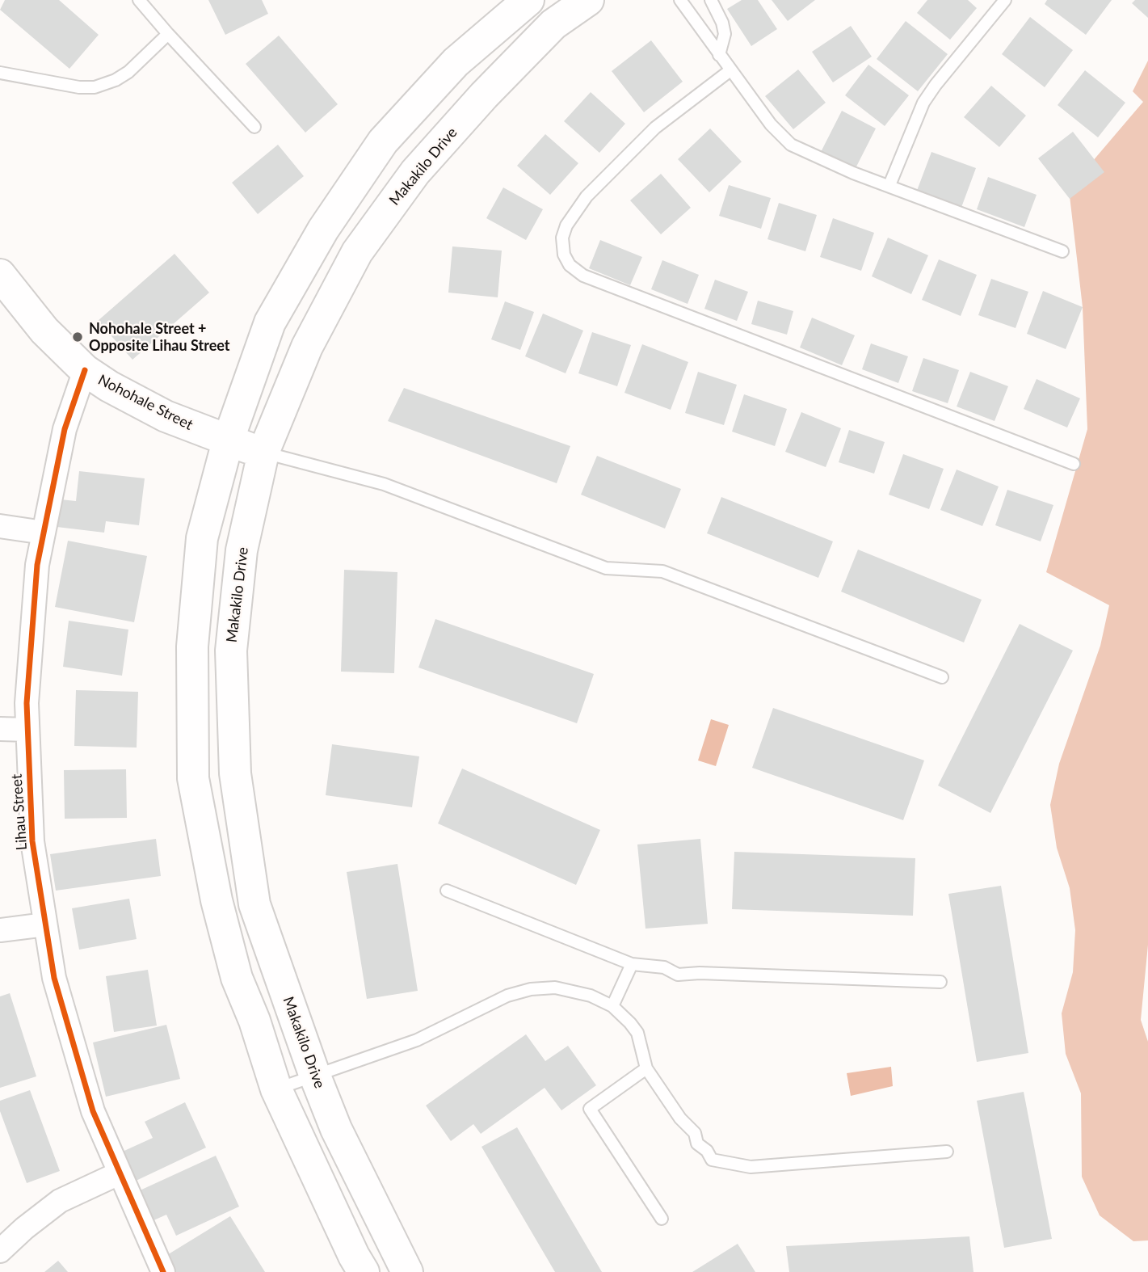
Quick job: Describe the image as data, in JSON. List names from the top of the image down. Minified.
{"streets":{"main road":["Makakilo Drive","Nohohale Street"],"street":["Lihau Street"]},"crossings":[["Makakilo Drive","Nohohale Street"],["Nohohale Street","Lihau Street"]],"places":["Nohohale Street + Opposite Lihau Street"]}
